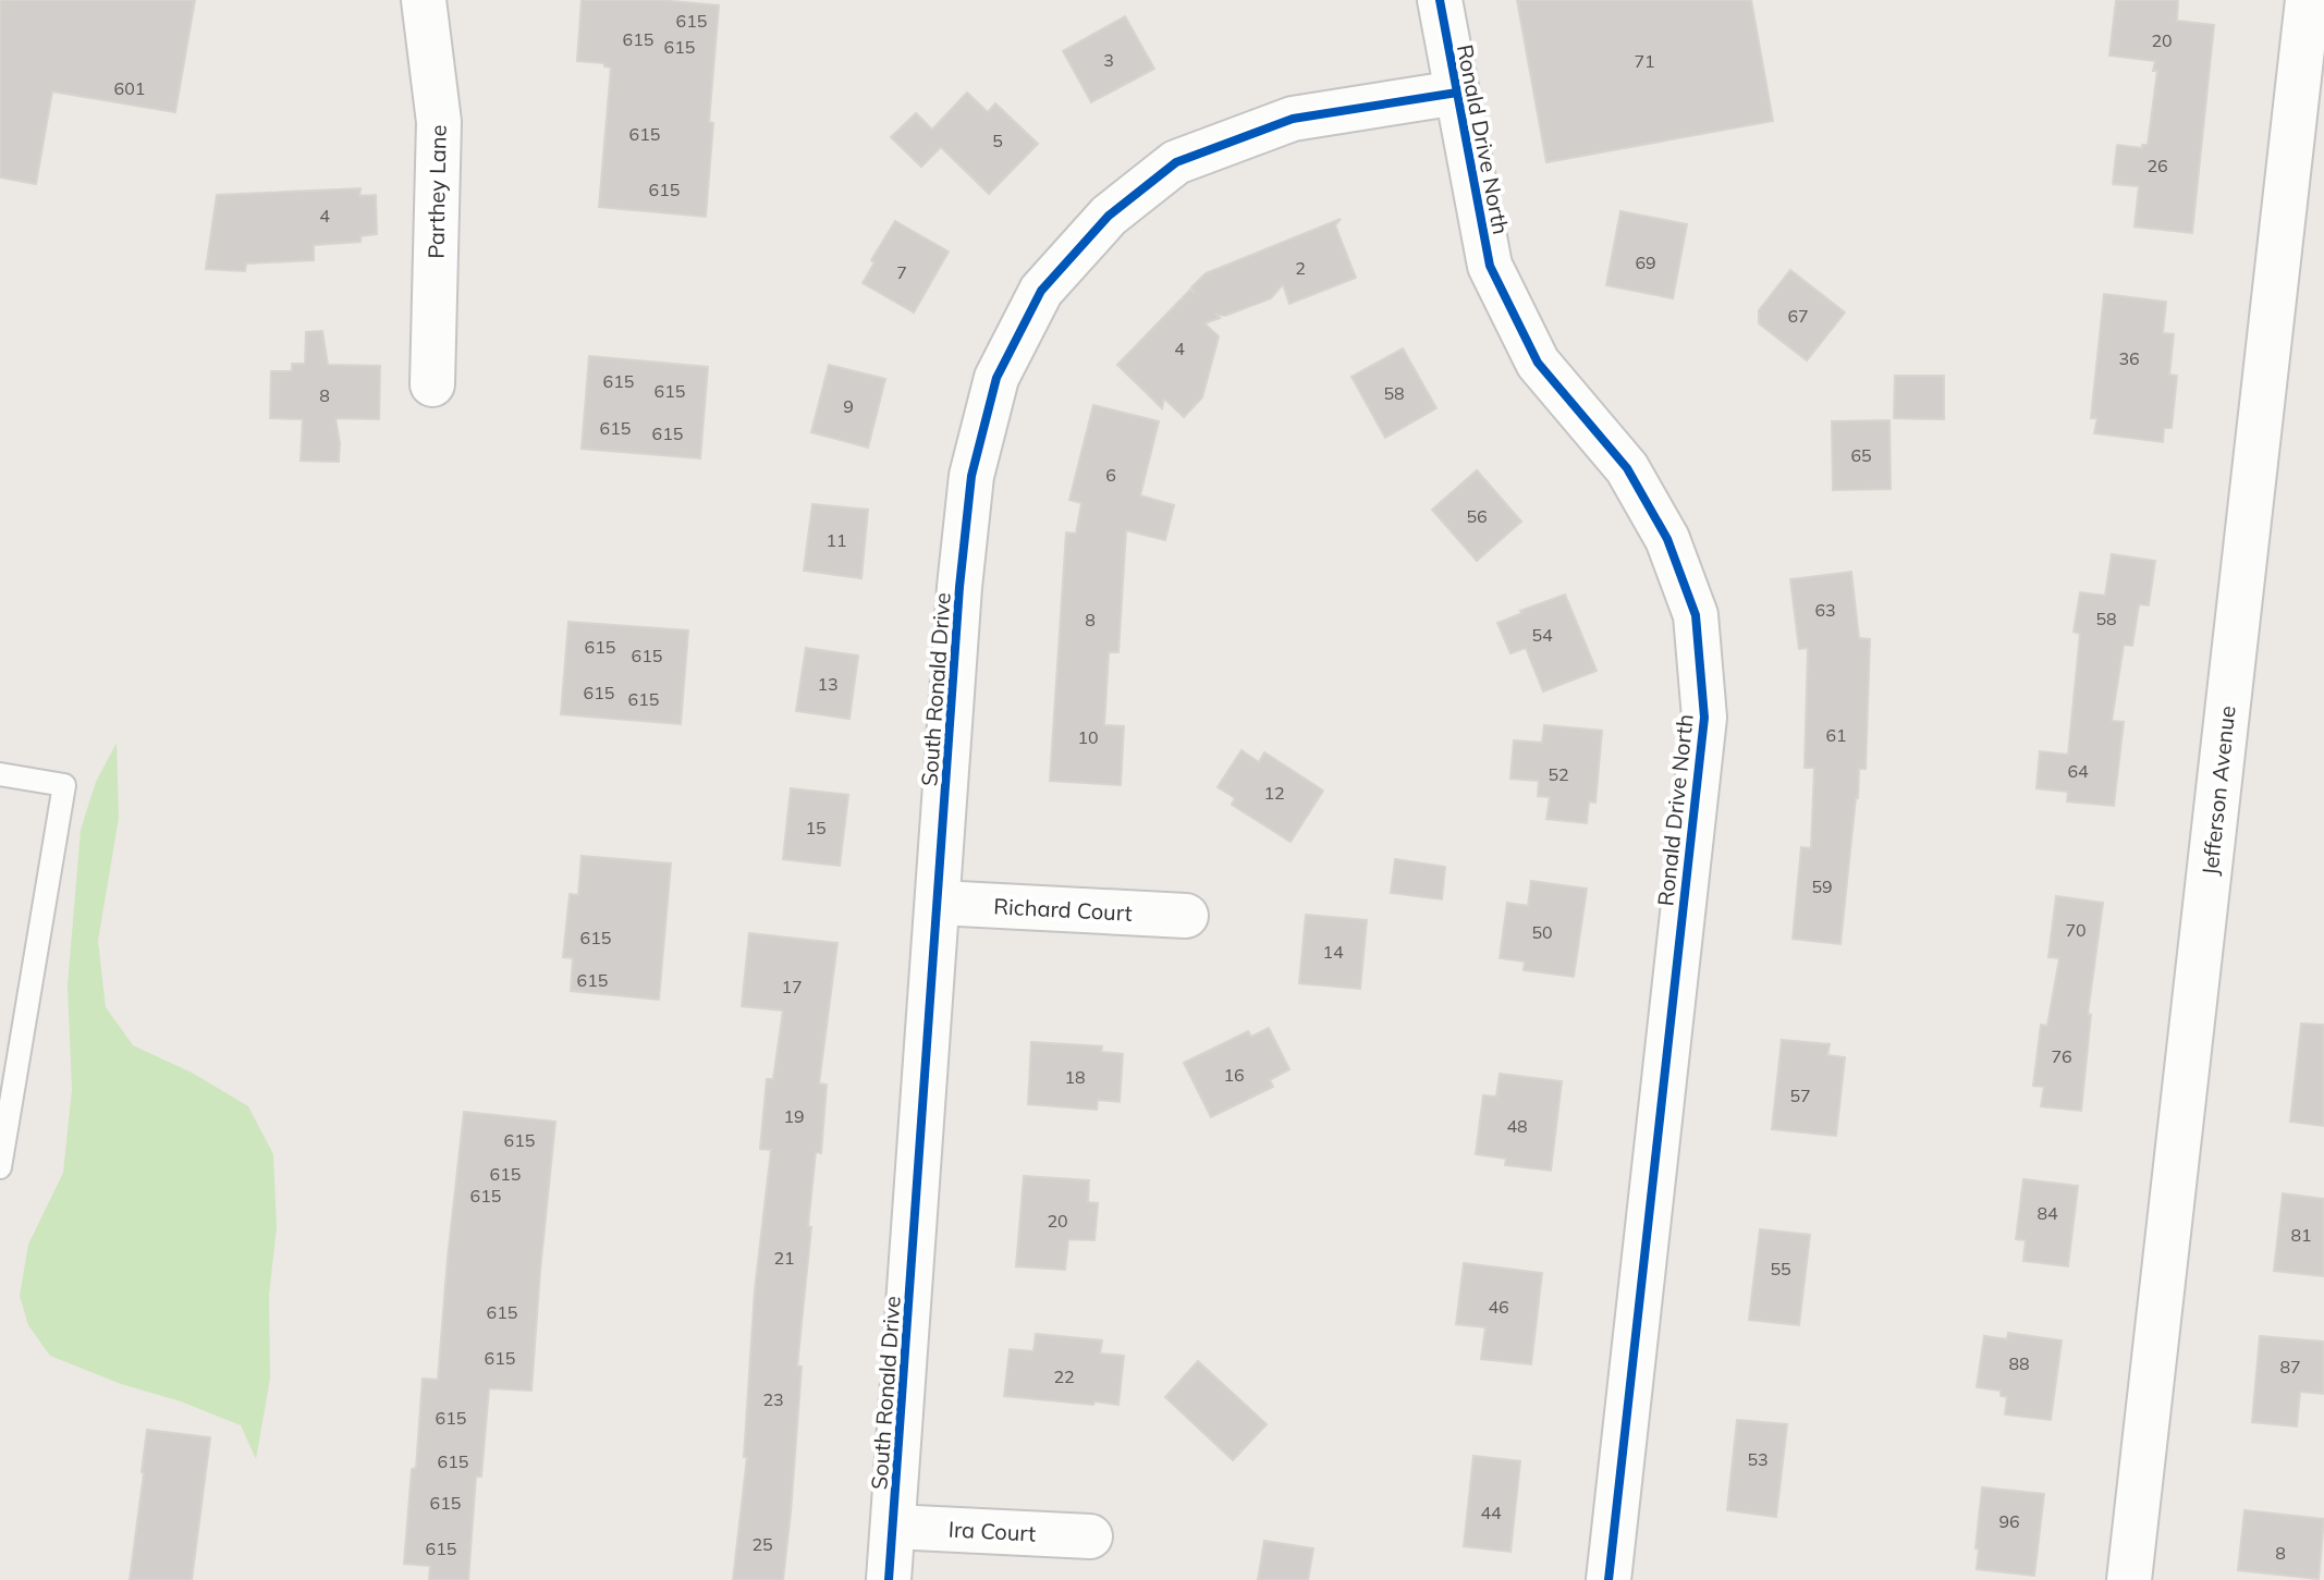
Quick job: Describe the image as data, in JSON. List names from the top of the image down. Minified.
{"streets":{"street":["Ronald Drive North","Parthey Lane","South Ronald Drive","Jefferson Avenue","Richard Court","Ira Court"]},"crossings":[["Ronald Drive North","South Ronald Drive"],["South Ronald Drive","Richard Court"],["South Ronald Drive","Ira Court"]],"house_numbers":["615","615","20","615","3","71","601","615","5","26","615","4","69","2","7","67","4","36","615","615","58","8","9","615","615","65","6","56","11","63","58","8","54","615","615","13","615","615","61","10","64","52","12","15","59","70","50","615","14","615","17","76","16","18","57","19","48","615","615","615","84","20","81","21","55","46","615","615","88","87","22","23","615","53","615","615","44","96","25","615","8"]}
